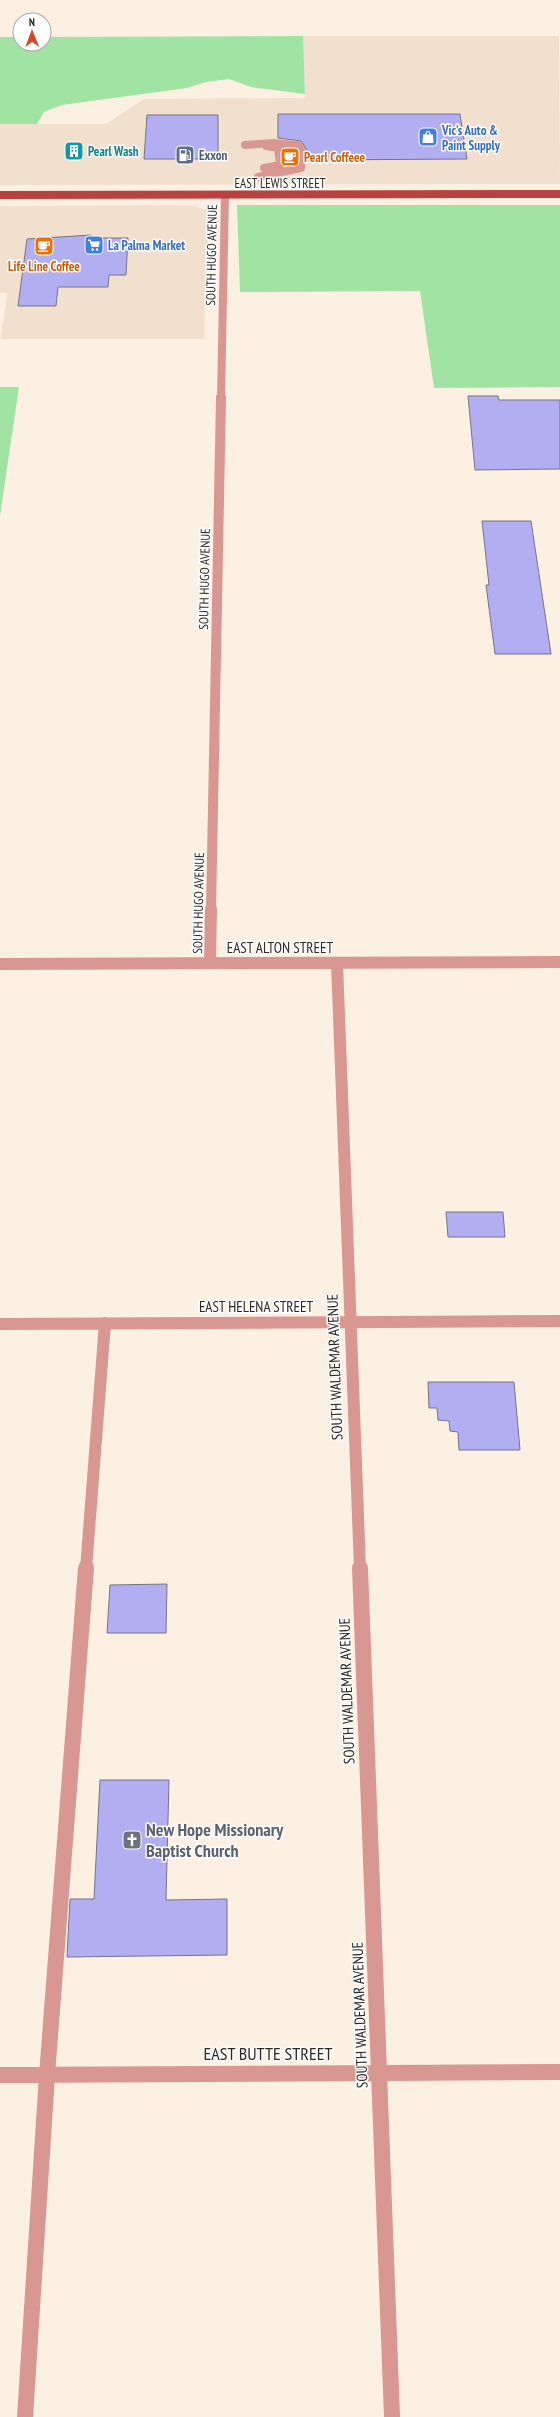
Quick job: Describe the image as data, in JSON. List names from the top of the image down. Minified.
{"streets":{"main road":["EAST LEWIS STREET"],"street":["SOUTH HUGO AVENUE","EAST ALTON STREET","EAST HELENA STREET","SOUTH WALDEMAR AVENUE","EAST BUTTE STREET"]},"crossings":[["EAST LEWIS STREET","SOUTH HUGO AVENUE"],["SOUTH HUGO AVENUE","EAST ALTON STREET"],["EAST ALTON STREET","SOUTH WALDEMAR AVENUE"],["EAST HELENA STREET","SOUTH WALDEMAR AVENUE"],["SOUTH WALDEMAR AVENUE","EAST BUTTE STREET"]],"places":{"shop":["Vic's Auto & Paint Supply"],"building":["Pearl Wash"],"fuel station":["Exxon"],"cafe":["Pearl Coffeee","Life Line Coffee"],"supermarket":["La Palma Market"],"church":["New Hope Missionary Baptist Church"]},"north":"top"}
